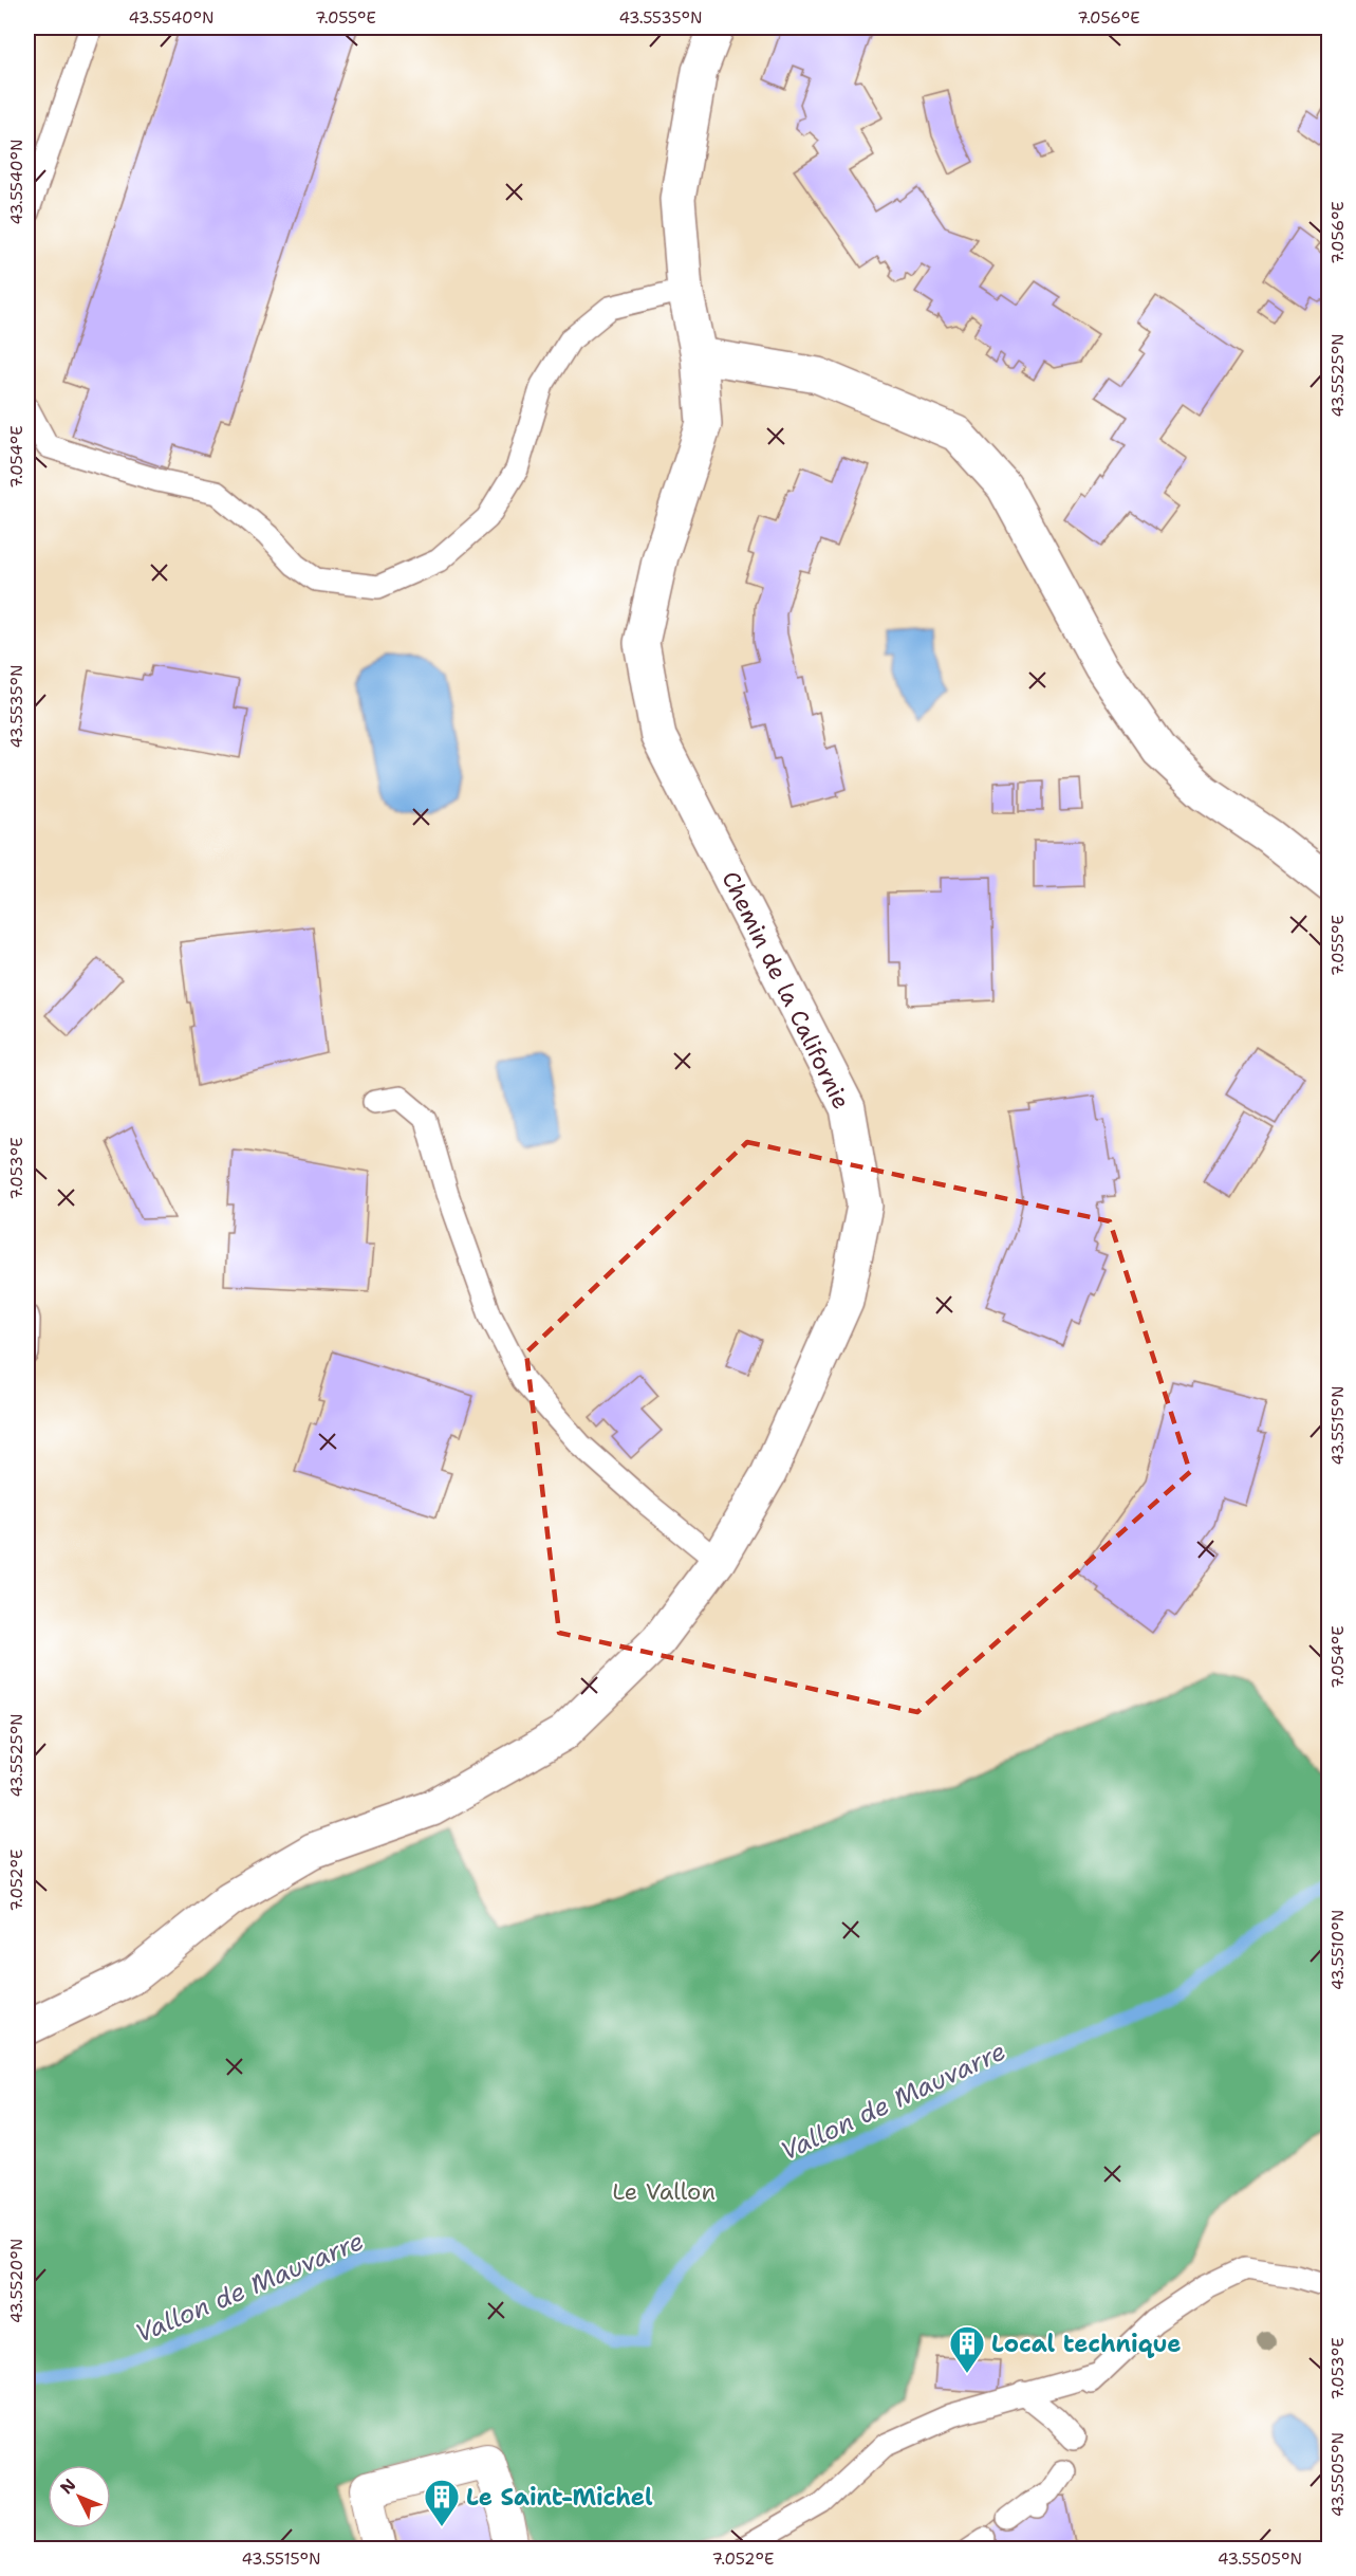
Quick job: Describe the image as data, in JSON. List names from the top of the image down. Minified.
{"streets":{"street":["Chemin de la Californie"]},"water":["Vallon de Mauvarre"],"parks":["Le Vallon"],"places":{"building":["Local technique","Le Saint-Michel"]},"north":"top left","coordinates":["43.5540°N","7.055°E","43.5535°N","7.056°E","43.5525°N","7.054°E","7.053°E","43.5515°N","7.052°E","43.5510°N","43.5520°N","43.5505°N"]}
